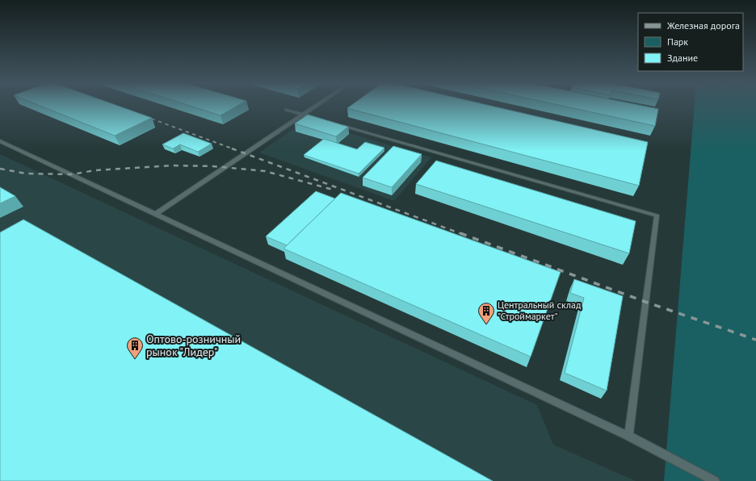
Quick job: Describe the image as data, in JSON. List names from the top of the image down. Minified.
{"places":{"building":["Центральный склад \"Строймаркет\"","Оптово-розничный рынок \"Лидер\""]},"legend":["Железная дорога","Парк","Здание"]}
